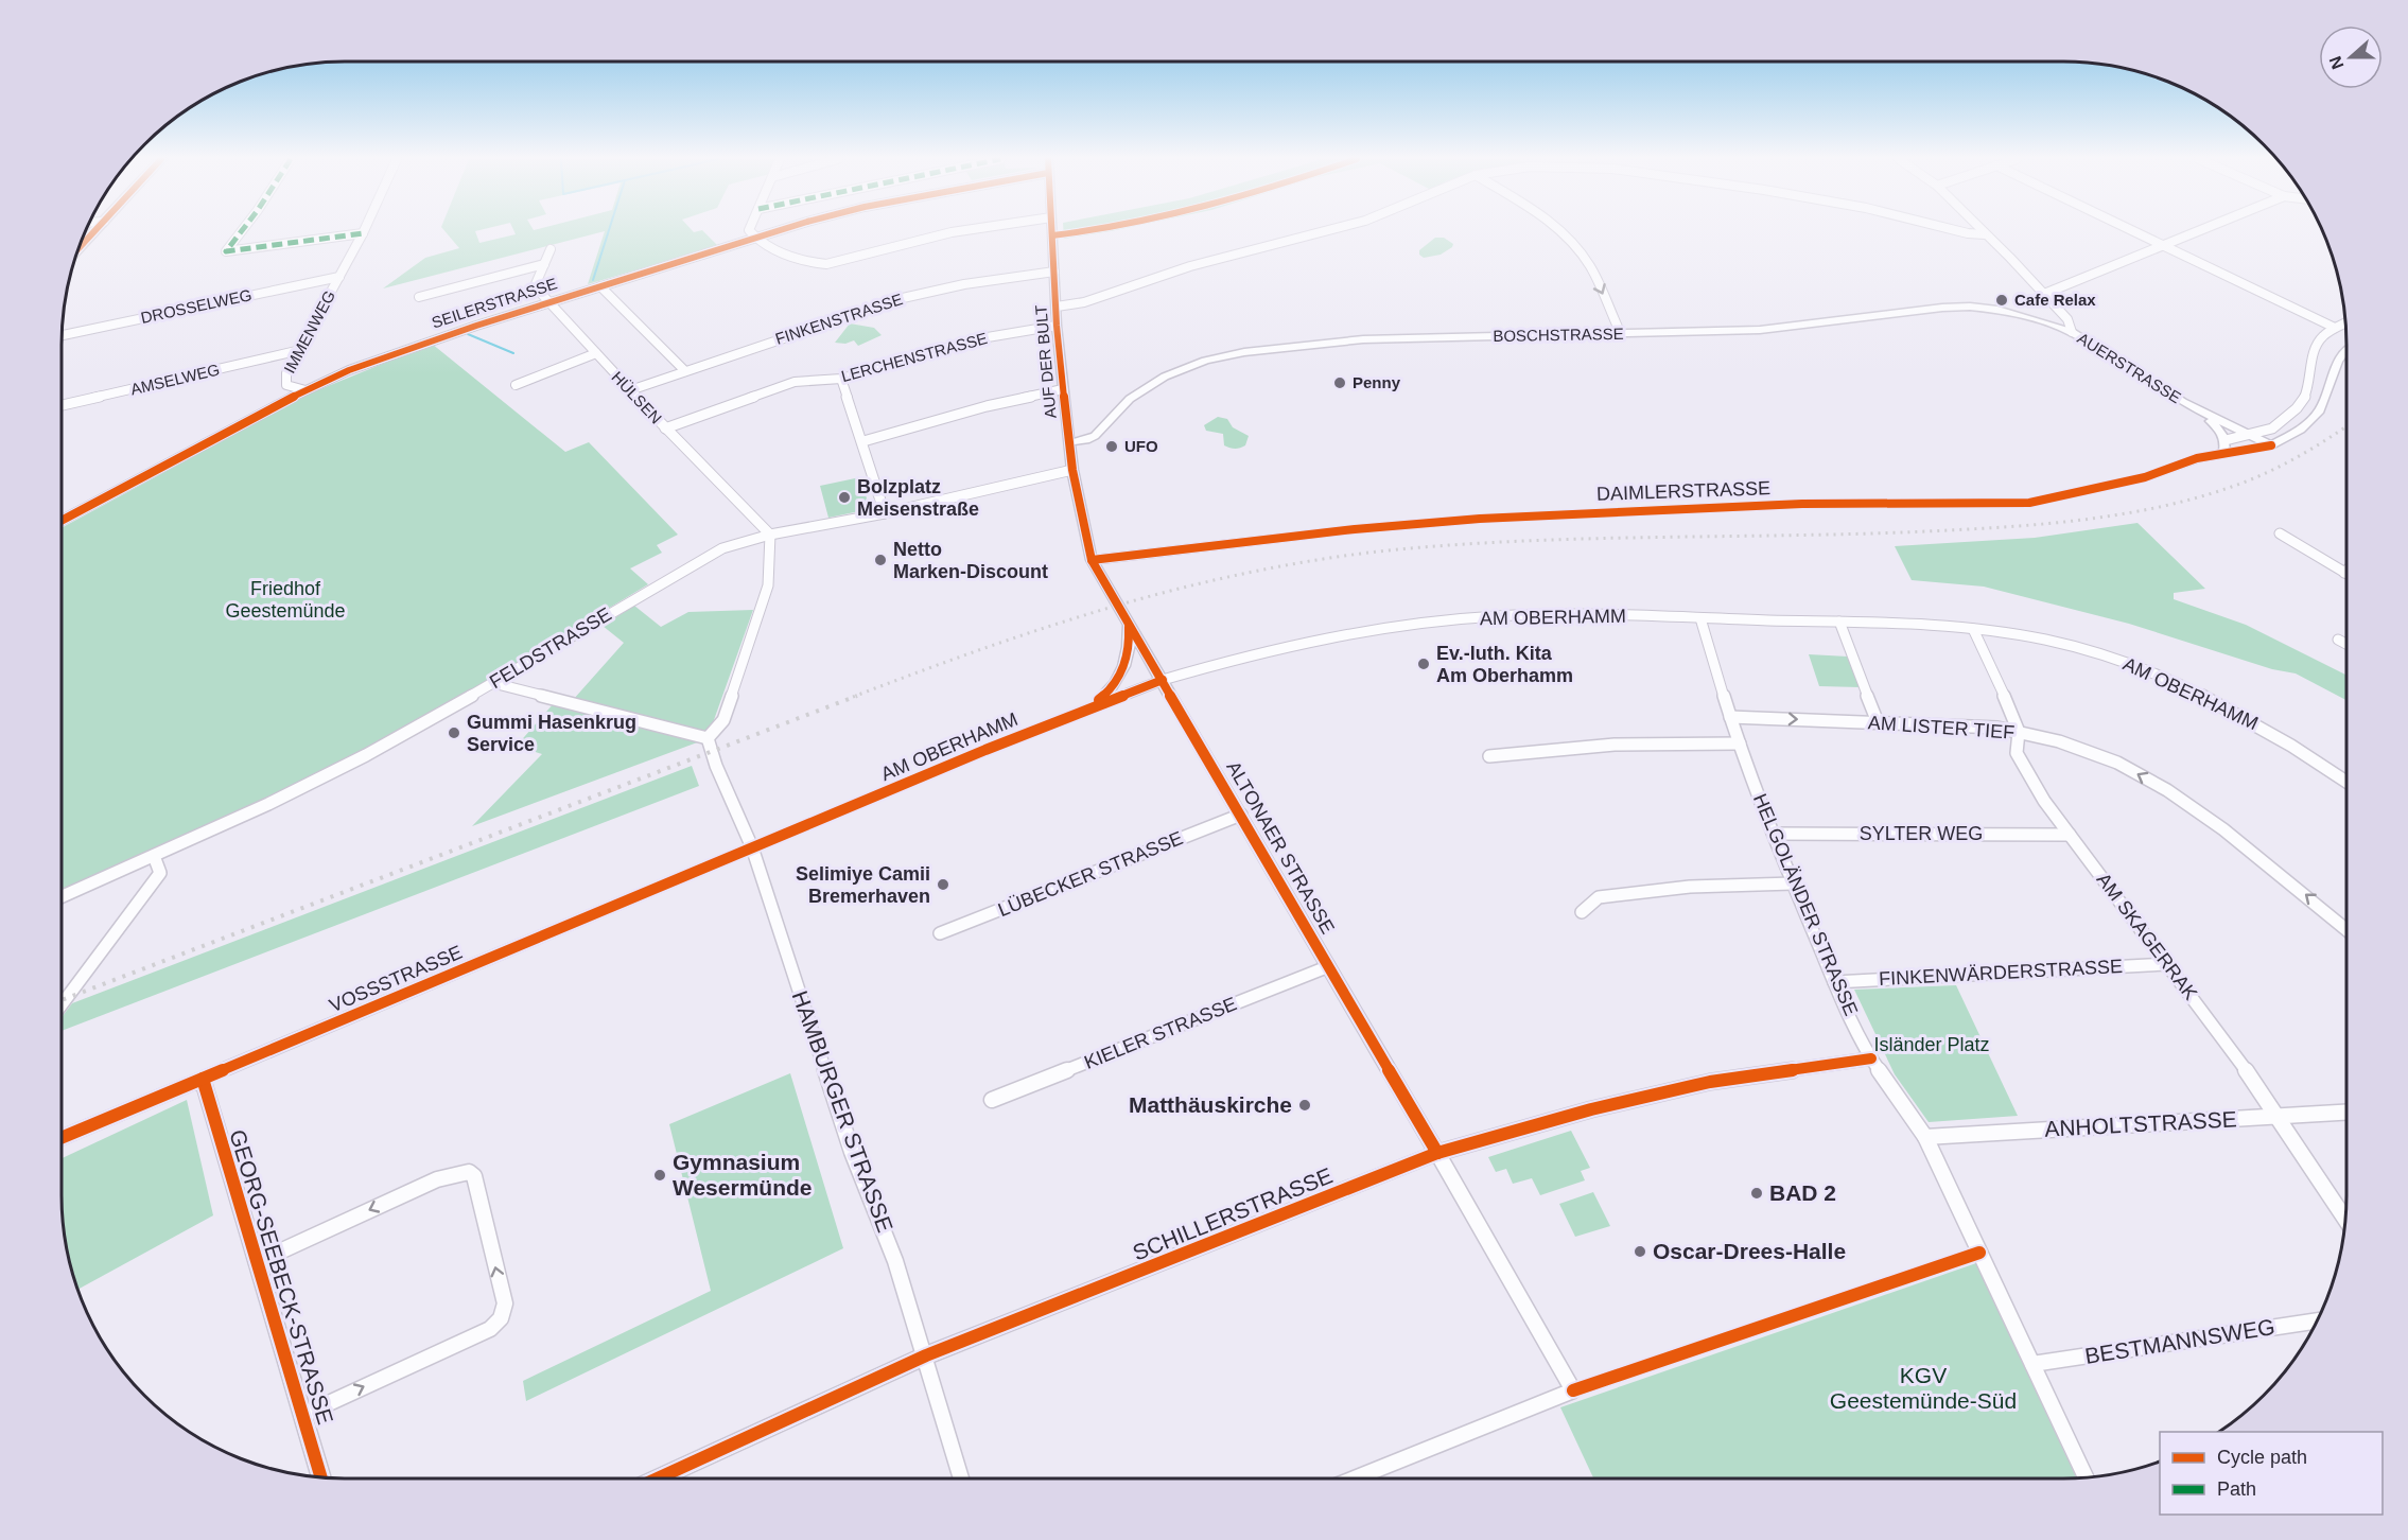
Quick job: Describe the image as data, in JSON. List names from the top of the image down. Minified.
{"streets":{"street":["SEILERSTRASSE","DROSSELWEG","FINKENSTRASSE","IMMENWEG","BOSCHSTRASSE","LERCHENSTRASSE","AUF DER BULT","AUERSTRASSE","AMSELWEG","HÜLSEN","DAIMLERSTRASSE","AM OBERHAMM","FELDSTRASSE","AM LISTER TIEF","SYLTER WEG","ALTONAER STRASSE","LÜBECKER STRASSE","HELGOLÄNDER STRASSE","AM SKAGERRAK","FINKENWÄRDERSTRASSE","VOSSSTRASSE","KIELER STRASSE","HAMBURGER STRASSE","ANHOLTSTRASSE","SCHILLERSTRASSE","GEORG-SEEBECK-STRASSE","BESTMANNSWEG"]},"crossings":[["SEILERSTRASSE","IMMENWEG"],["SEILERSTRASSE","HÜLSEN"],["DROSSELWEG","IMMENWEG"],["FINKENSTRASSE","AUF DER BULT"],["FINKENSTRASSE","HÜLSEN"],["IMMENWEG","AMSELWEG"],["BOSCHSTRASSE","AUF DER BULT"],["BOSCHSTRASSE","AUERSTRASSE"],["LERCHENSTRASSE","AUF DER BULT"],["LERCHENSTRASSE","HÜLSEN"],["AUF DER BULT","DAIMLERSTRASSE"],["AUF DER BULT","FELDSTRASSE"],["AUF DER BULT","ALTONAER STRASSE"],["AUERSTRASSE","DAIMLERSTRASSE"],["HÜLSEN","FELDSTRASSE"],["DAIMLERSTRASSE","ALTONAER STRASSE"],["AM OBERHAMM","ALTONAER STRASSE"],["AM OBERHAMM","HELGOLÄNDER STRASSE"],["AM OBERHAMM","AM SKAGERRAK"],["AM OBERHAMM","VOSSSTRASSE"],["AM OBERHAMM","HAMBURGER STRASSE"],["AM LISTER TIEF","HELGOLÄNDER STRASSE"],["AM LISTER TIEF","AM SKAGERRAK"],["SYLTER WEG","HELGOLÄNDER STRASSE"],["SYLTER WEG","AM SKAGERRAK"],["ALTONAER STRASSE","LÜBECKER STRASSE"],["ALTONAER STRASSE","KIELER STRASSE"],["ALTONAER STRASSE","SCHILLERSTRASSE"],["HELGOLÄNDER STRASSE","FINKENWÄRDERSTRASSE"],["HELGOLÄNDER STRASSE","ANHOLTSTRASSE"],["HELGOLÄNDER STRASSE","SCHILLERSTRASSE"],["HELGOLÄNDER STRASSE","BESTMANNSWEG"],["AM SKAGERRAK","FINKENWÄRDERSTRASSE"],["AM SKAGERRAK","ANHOLTSTRASSE"],["VOSSSTRASSE","HAMBURGER STRASSE"],["VOSSSTRASSE","GEORG-SEEBECK-STRASSE"],["HAMBURGER STRASSE","SCHILLERSTRASSE"]],"parks":["Friedhof Geestemünde","Isländer Platz","KGV Geestemünde-Süd"],"places":["Cafe Relax","Penny","UFO","Bolzplatz Meisenstraße","Netto Marken-Discount","Ev.-luth. Kita Am Oberhamm","Gummi Hasenkrug Service","Selimiye Camii Bremerhaven","Matthäuskirche","Gymnasium Wesermünde","BAD 2","Oscar-Drees-Halle"],"legend":["Cycle path","Path"],"north":"left"}
